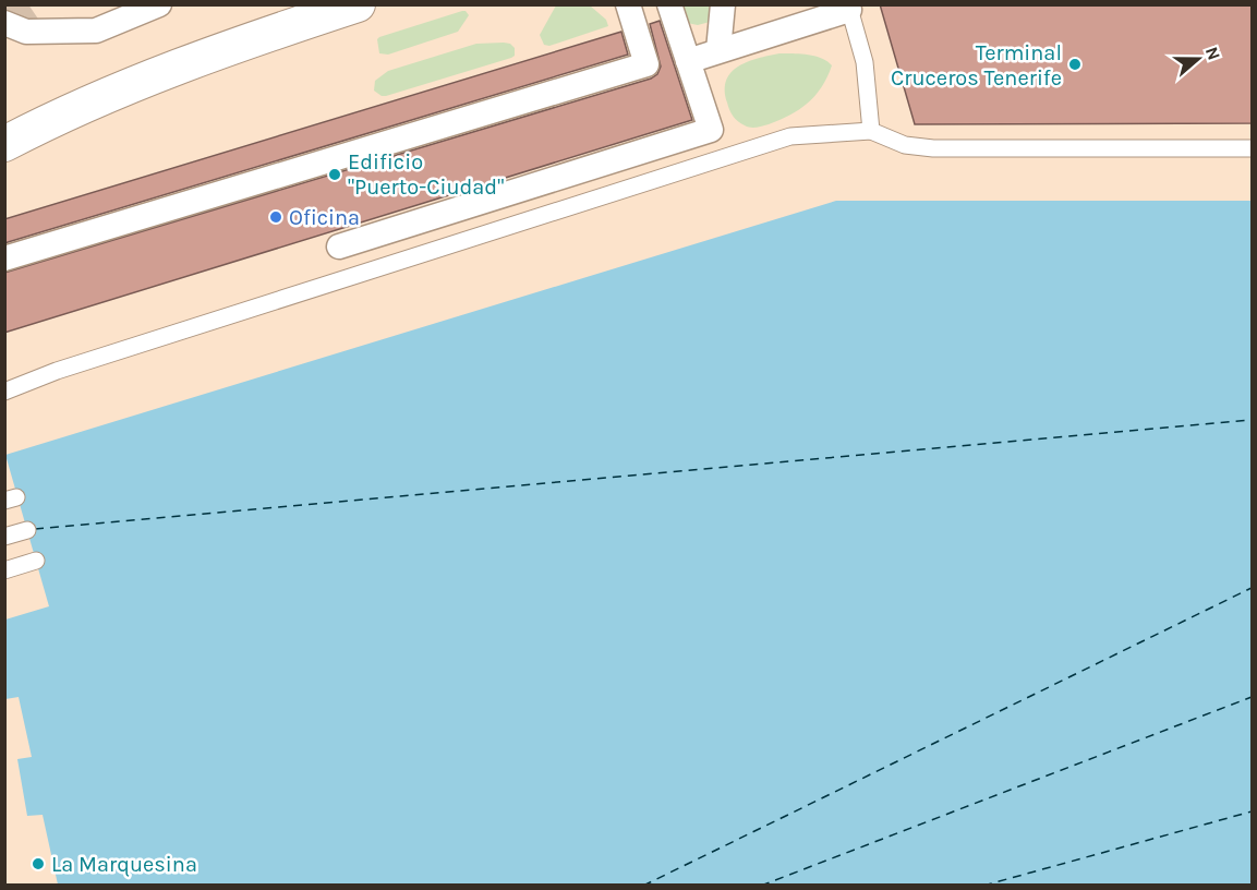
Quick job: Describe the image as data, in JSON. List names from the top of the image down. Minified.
{"places":["Terminal Cruceros Tenerife","Edificio \"Puerto-Ciudad\"","Oficina","La Marquesina"],"north":"right"}
